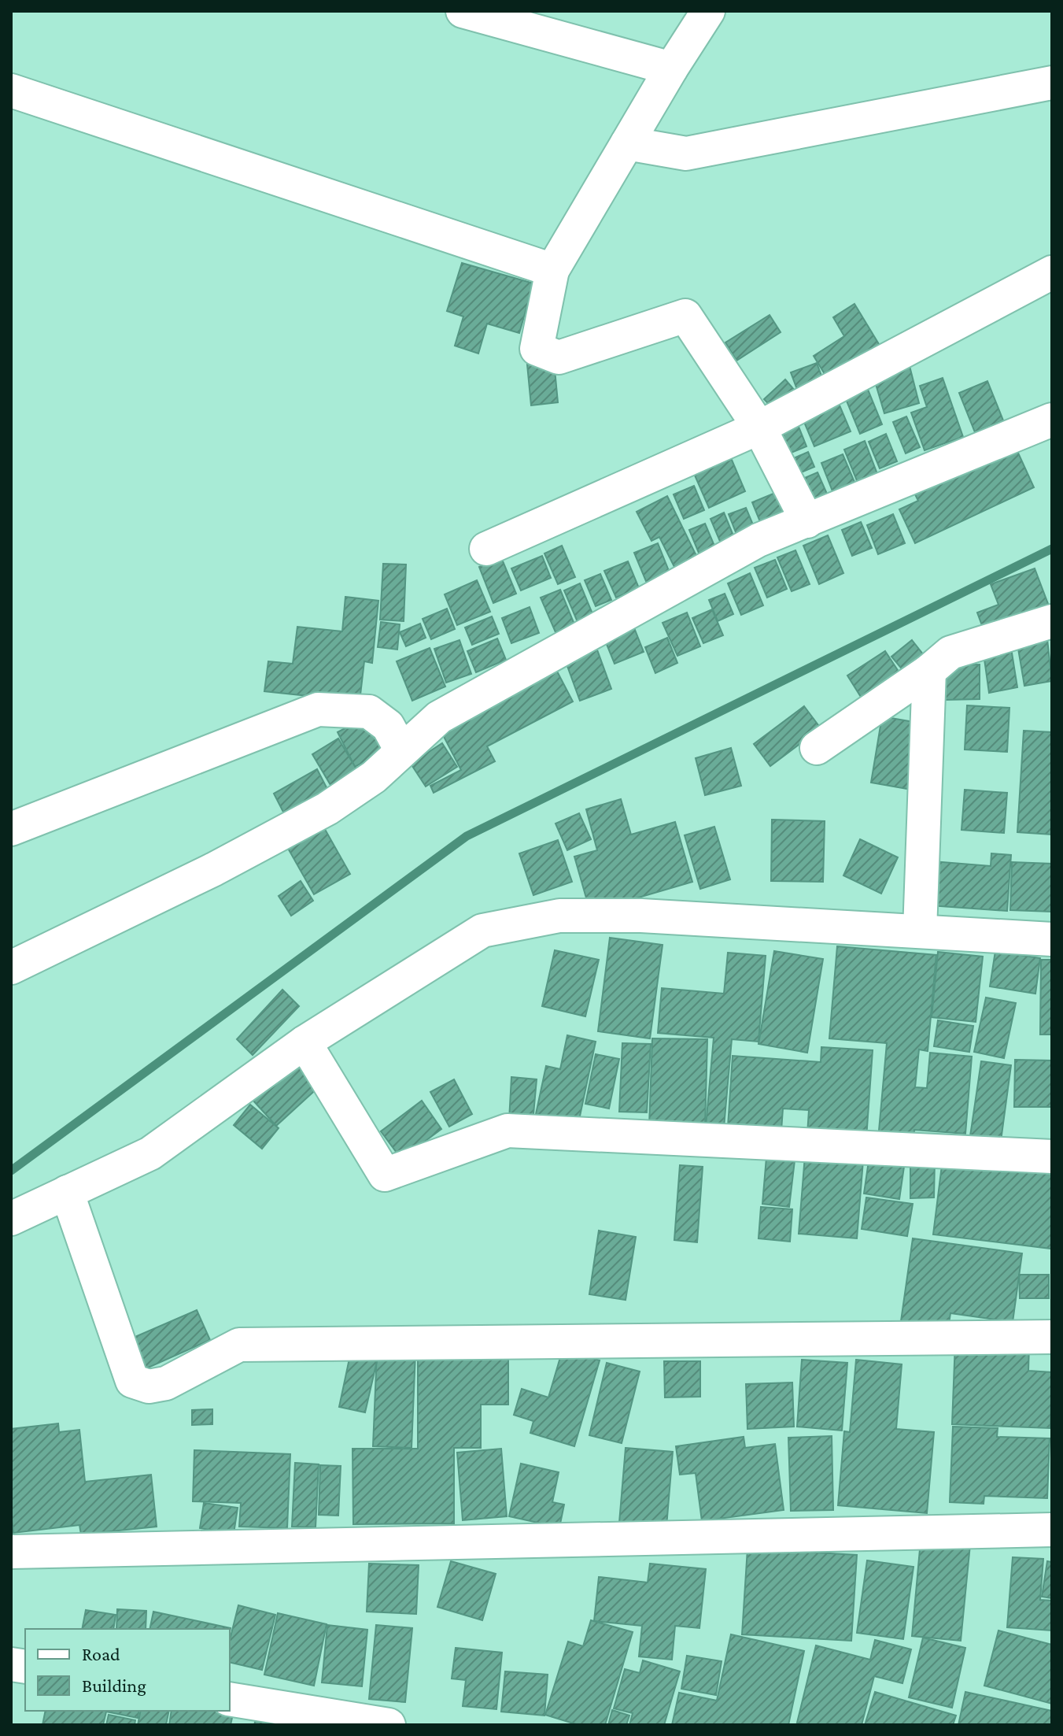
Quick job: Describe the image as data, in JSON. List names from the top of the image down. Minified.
{"legend":["Road","Building"]}
